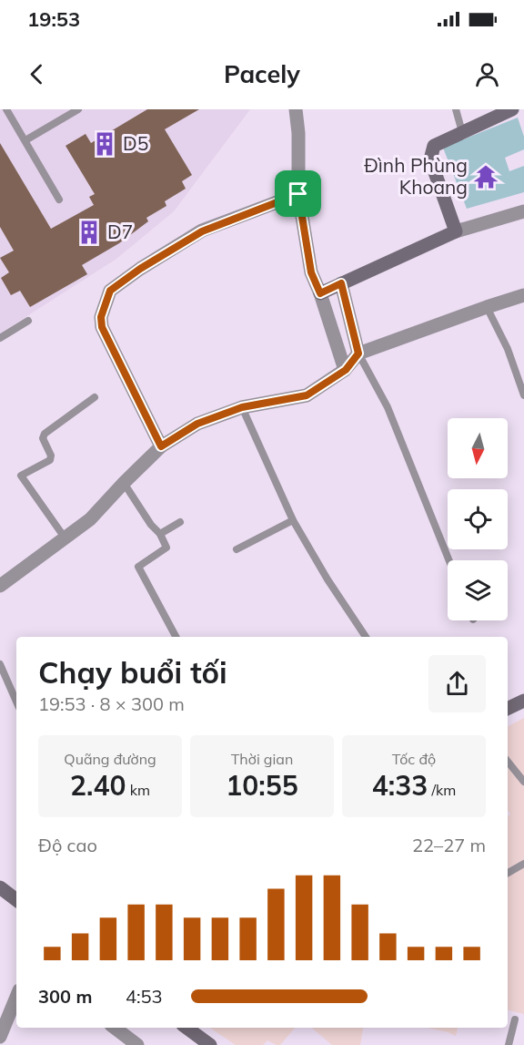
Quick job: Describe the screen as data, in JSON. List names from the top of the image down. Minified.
{"places":{"building":["D5","D7"],"temple":["Đình Phùng Khoang"]},"north":"bottom","page":{"status":"19:53","header":"Pacely","heading":["Chạy buổi tối","19:53 · 8 × 300 m"],"stats":[["Quãng đường","2.40 km"],["Thời gian","10:55"],["Tốc độ","4:33 /km"]],"chart":["Độ cao","22–27 m"],"list":[{"name":"300 m","note":"4:53"}]}}
